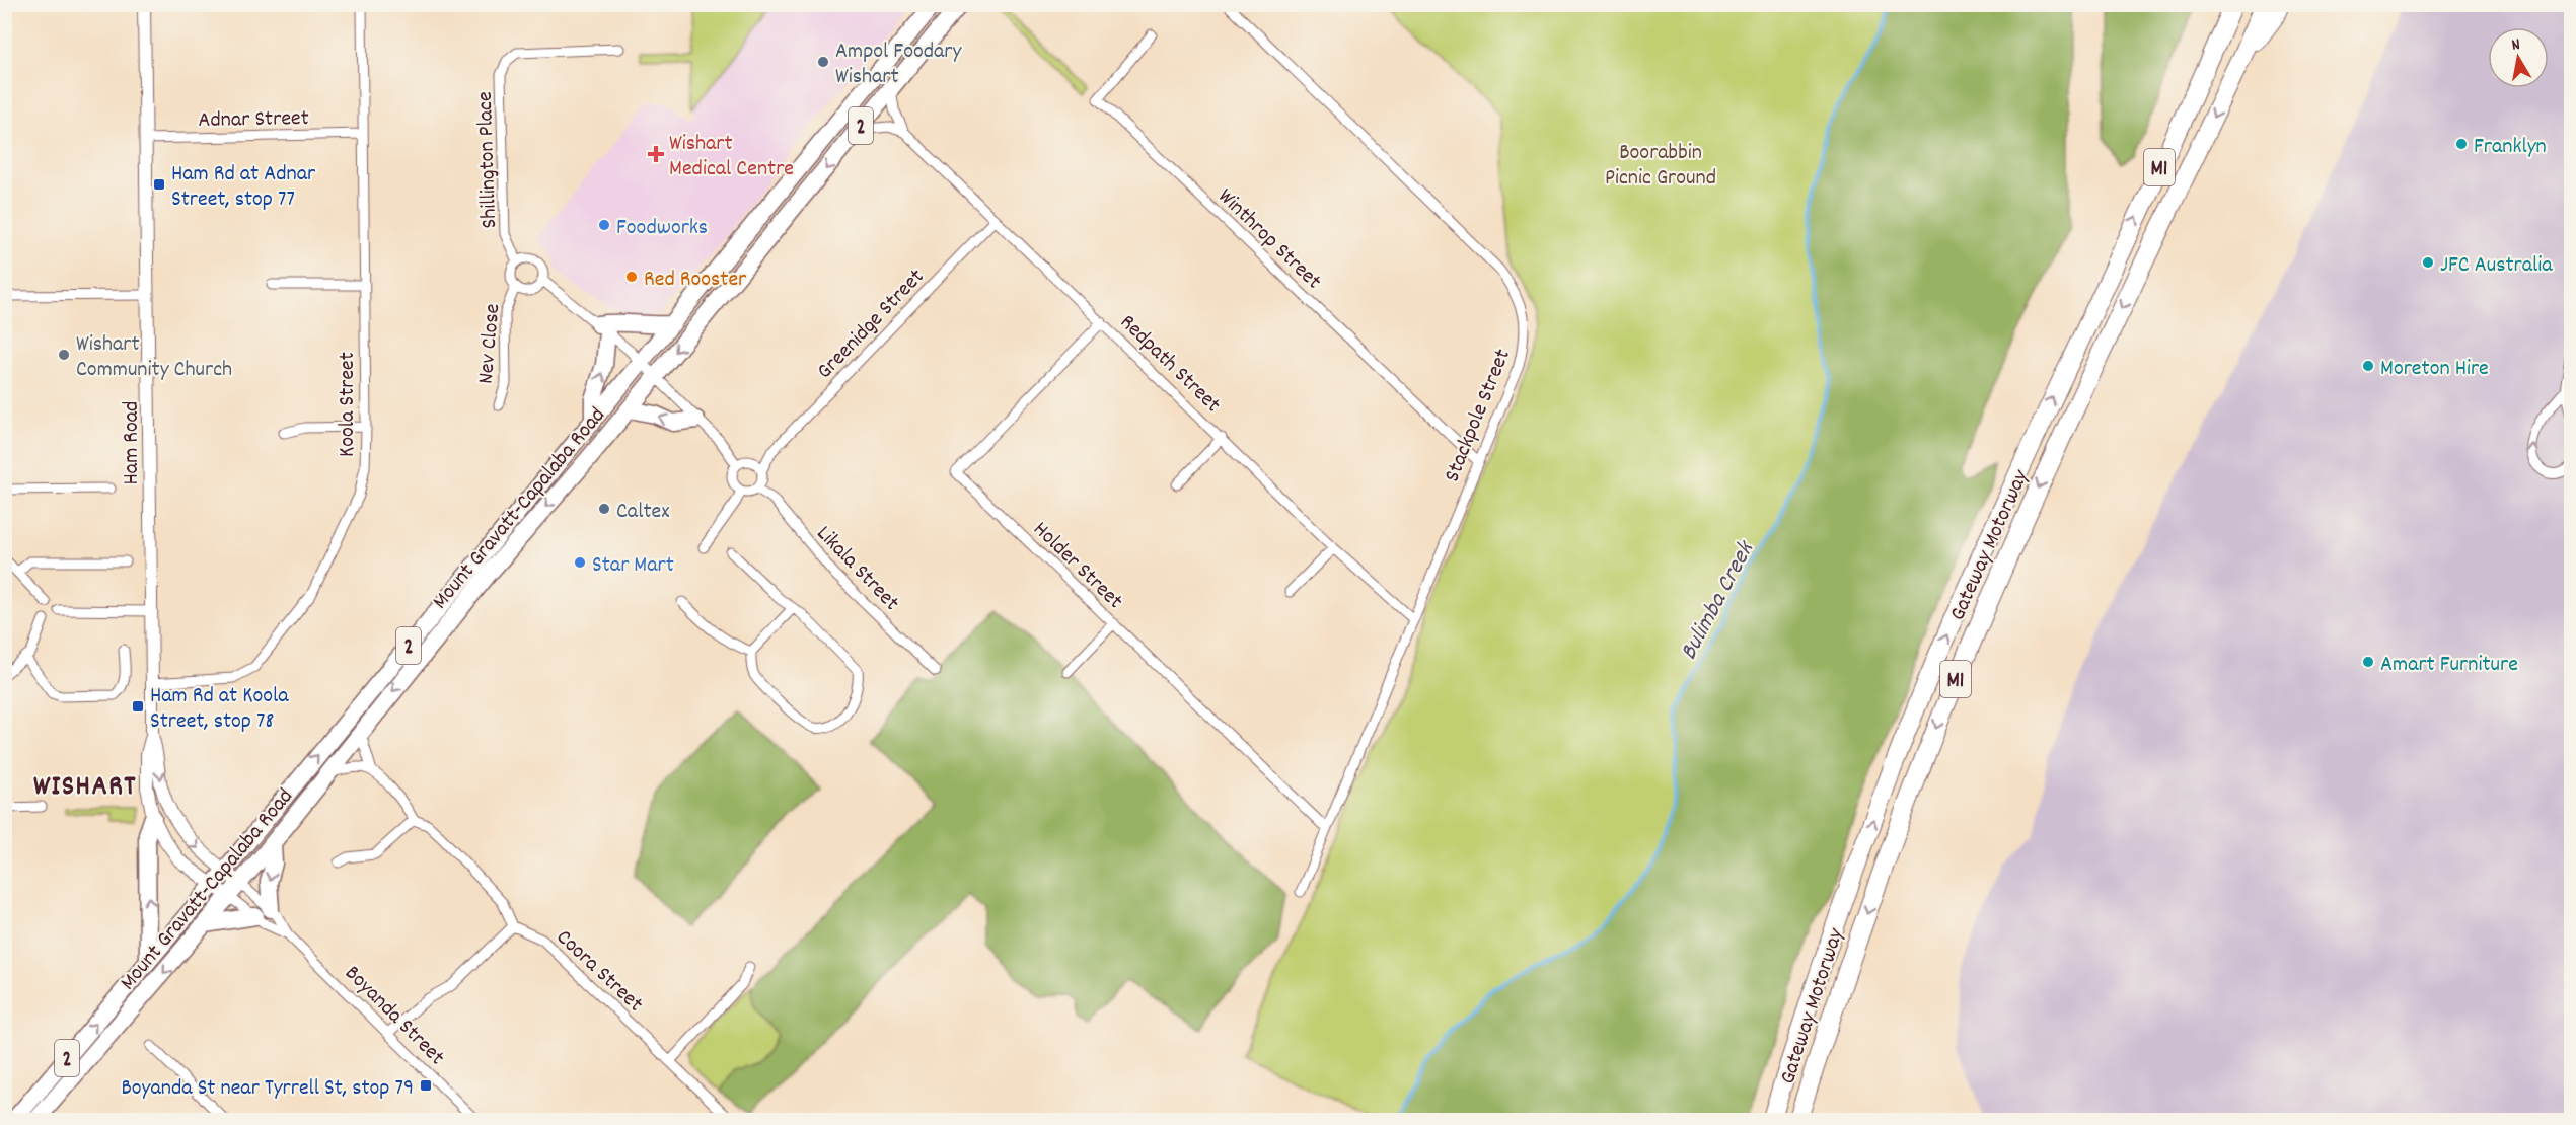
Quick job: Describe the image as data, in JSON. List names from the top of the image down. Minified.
{"streets":{"highway":["2","M1","Mount Gravatt-Capalaba Road","Gateway Motorway"],"street":["Adnar Street","Shillington Place","Winthrop Street","Greenidge Street","Nev Close","Redpath Street","Koola Street","Stackpole Street","Ham Road","Holder Street","Likala Street","Coora Street","Boyanda Street"]},"crossings":[["Adnar Street","Koola Street"],["Adnar Street","Ham Road"],["Shillington Place","Nev Close"],["Winthrop Street","Stackpole Street"],["Greenidge Street","Redpath Street"],["Greenidge Street","Likala Street"],["Redpath Street","Stackpole Street"],["Redpath Street","Mount Gravatt-Capalaba Road"],["Redpath Street","Holder Street"],["Koola Street","Ham Road"],["Stackpole Street","Holder Street"],["Ham Road","Mount Gravatt-Capalaba Road"],["Ham Road","Boyanda Street"],["Mount Gravatt-Capalaba Road","Boyanda Street"]],"districts":["WISHART"],"water":["Bulimba Creek"],"parks":["Boorabbin Picnic Ground"],"places":{"other":["Ampol Foodary Wishart","Franklyn","Foodworks","JFC Australia","Red Rooster","Wishart Community Church","Moreton Hire","Caltex","Star Mart","Amart Furniture"],"health":["Wishart Medical Centre"],"transit":["Ham Rd at Adnar Street, stop 77","Ham Rd at Koola Street, stop 78","Boyanda St near Tyrrell St, stop 79"]},"north":"top"}
